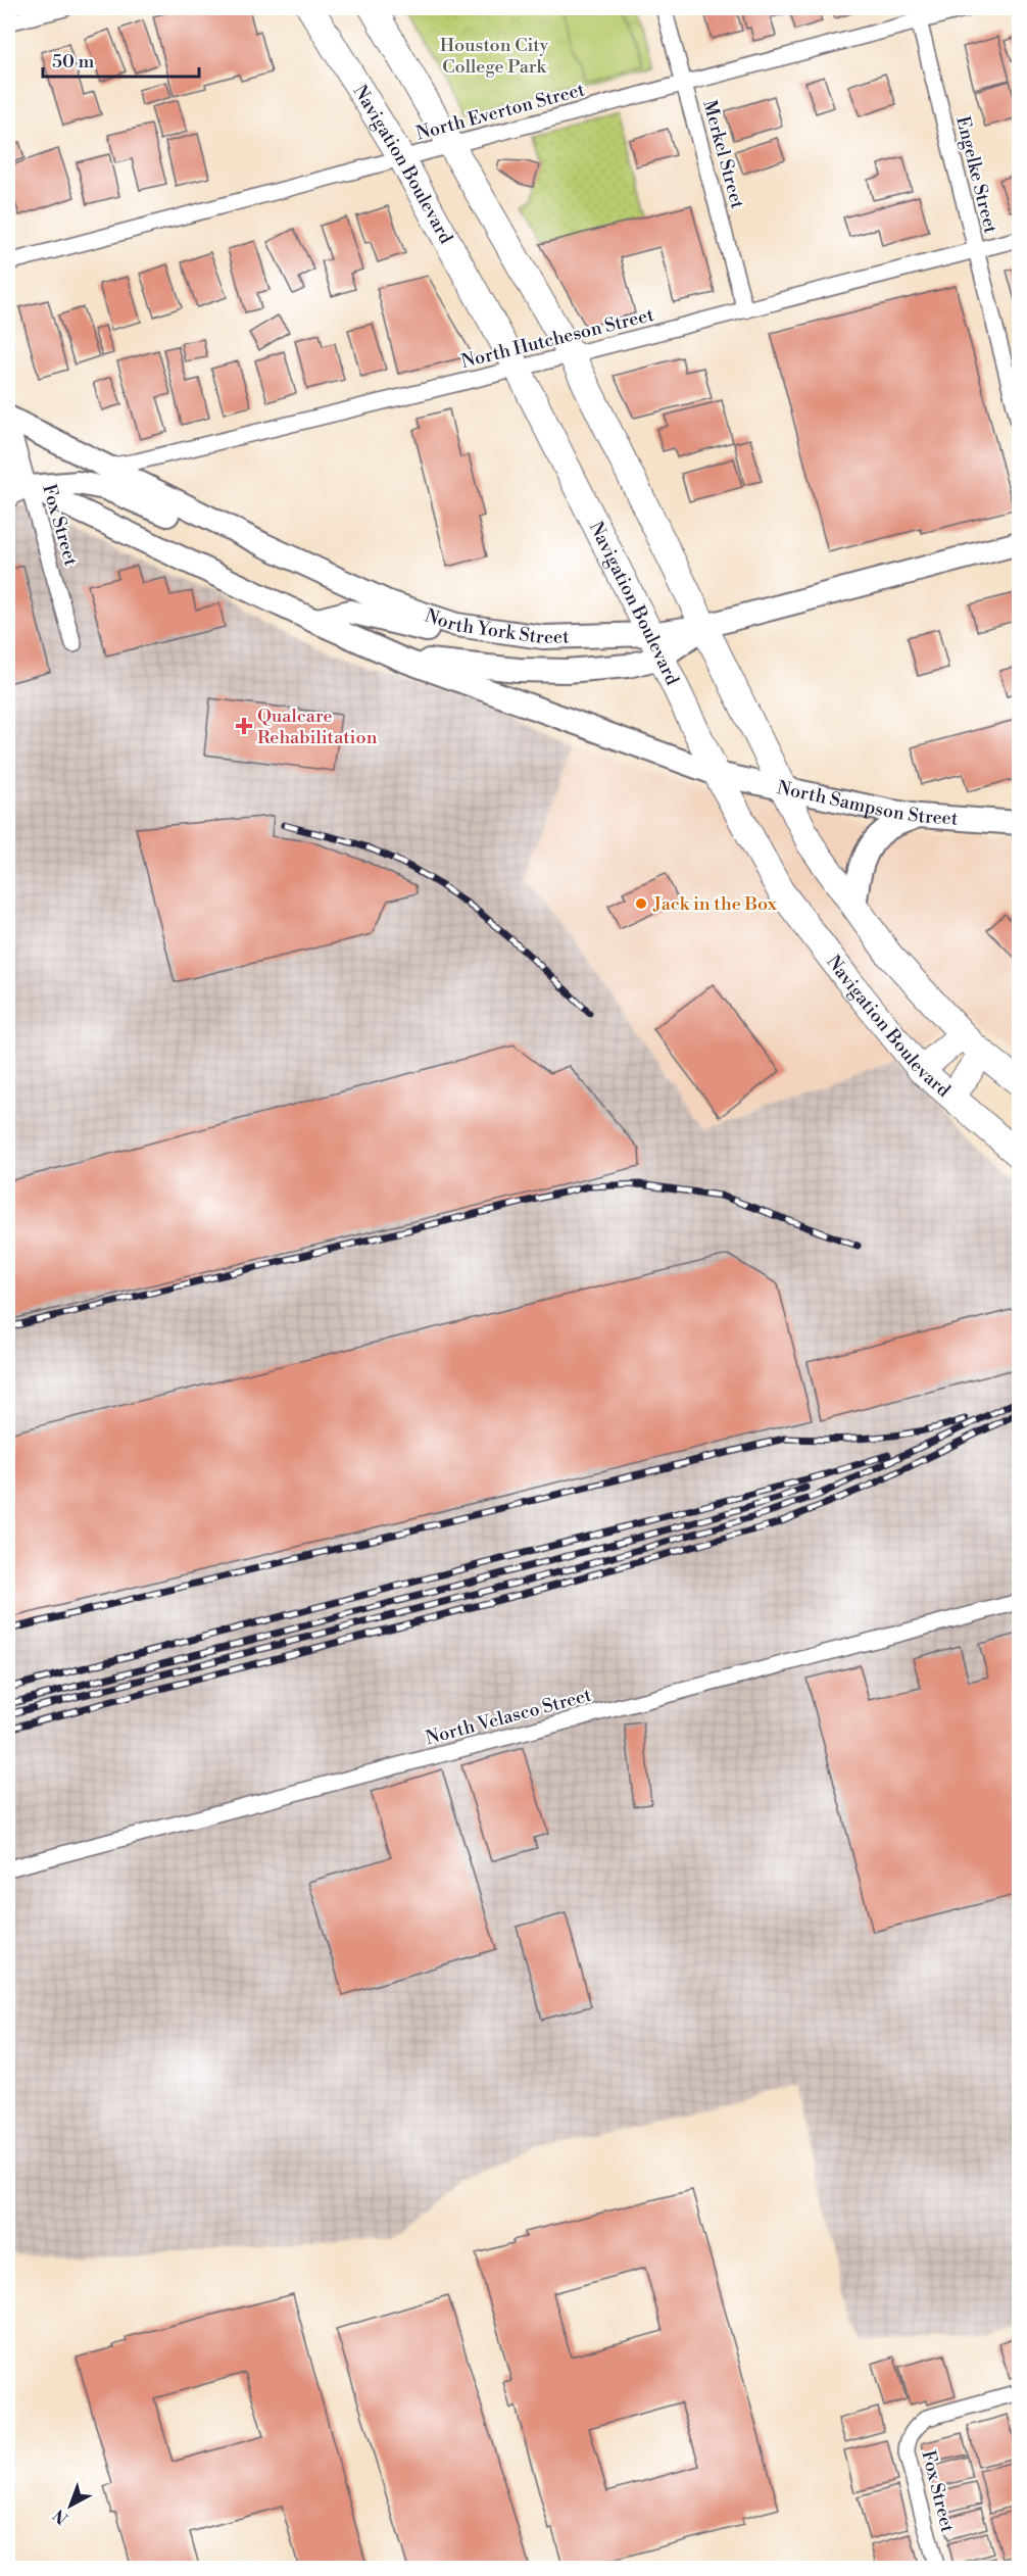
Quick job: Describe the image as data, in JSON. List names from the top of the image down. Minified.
{"streets":{"main road":["Navigation Boulevard","North York Street","North Sampson Street"],"street":["North Everton Street","Merkel Street","Engelke Street","North Hutcheson Street","Fox Street","North Velasco Street"]},"crossings":[["North Everton Street","Merkel Street"],["North Everton Street","Navigation Boulevard"],["North Everton Street","Engelke Street"],["Merkel Street","North Hutcheson Street"],["Navigation Boulevard","North Hutcheson Street"],["Navigation Boulevard","North York Street"],["Navigation Boulevard","North Sampson Street"],["Engelke Street","North Hutcheson Street"],["North Hutcheson Street","North York Street"],["Fox Street","North York Street"]],"parks":["Houston City College Park"],"places":{"health":["Qualcare Rehabilitation"],"other":["Jack in the Box"]},"scale_bar":"50 m","north":"bottom left"}
